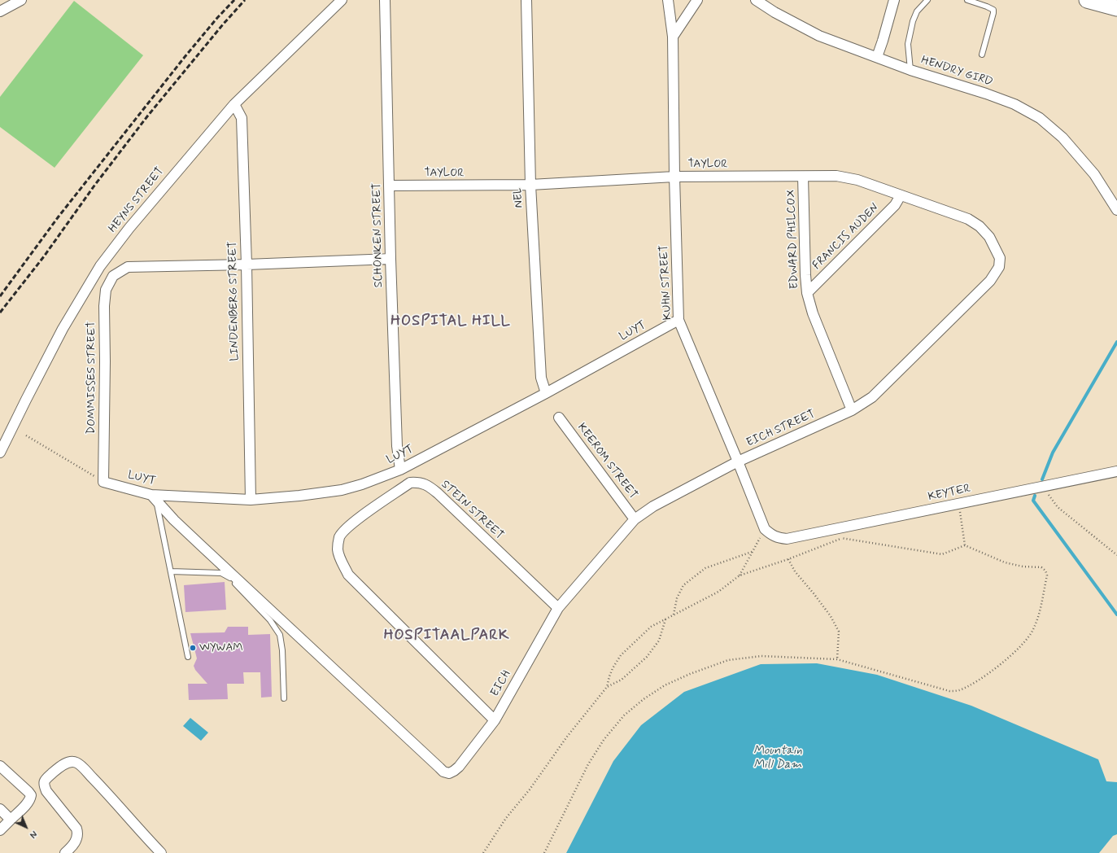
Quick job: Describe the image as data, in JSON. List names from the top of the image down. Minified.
{"streets":{"street":["HENDRY GIRD","TAYLOR","NEL","HEYNS STREET","SCHONKEN STREET","FRANCIS AUDEN","EDWARD PHILCOX","KUHN STREET","LINDENBERG STREET","LUYT","DOMMISSES STREET","EICH STREET","KEEROM STREET","KEYTER","STEIN STREET","EICH"]},"crossings":[["TAYLOR","NEL"],["TAYLOR","SCHONKEN STREET"],["TAYLOR","FRANCIS AUDEN"],["TAYLOR","EDWARD PHILCOX"],["TAYLOR","KUHN STREET"],["TAYLOR","EICH STREET"],["NEL","LUYT"],["HEYNS STREET","LINDENBERG STREET"],["SCHONKEN STREET","LUYT"],["FRANCIS AUDEN","EDWARD PHILCOX"],["EDWARD PHILCOX","EICH STREET"],["KUHN STREET","LUYT"],["KUHN STREET","EICH STREET"],["KUHN STREET","KEYTER"],["LINDENBERG STREET","LUYT"],["LINDENBERG STREET","DOMMISSES STREET"],["LUYT","DOMMISSES STREET"],["LUYT","EICH"],["EICH STREET","KEEROM STREET"],["EICH STREET","STEIN STREET"],["EICH STREET","EICH"],["STEIN STREET","EICH"]],"districts":["HOSPITAL HILL","HOSPITAALPARK"],"water":["Mountain Mill Dam"],"places":["WYWAM"],"north":"bottom right"}
